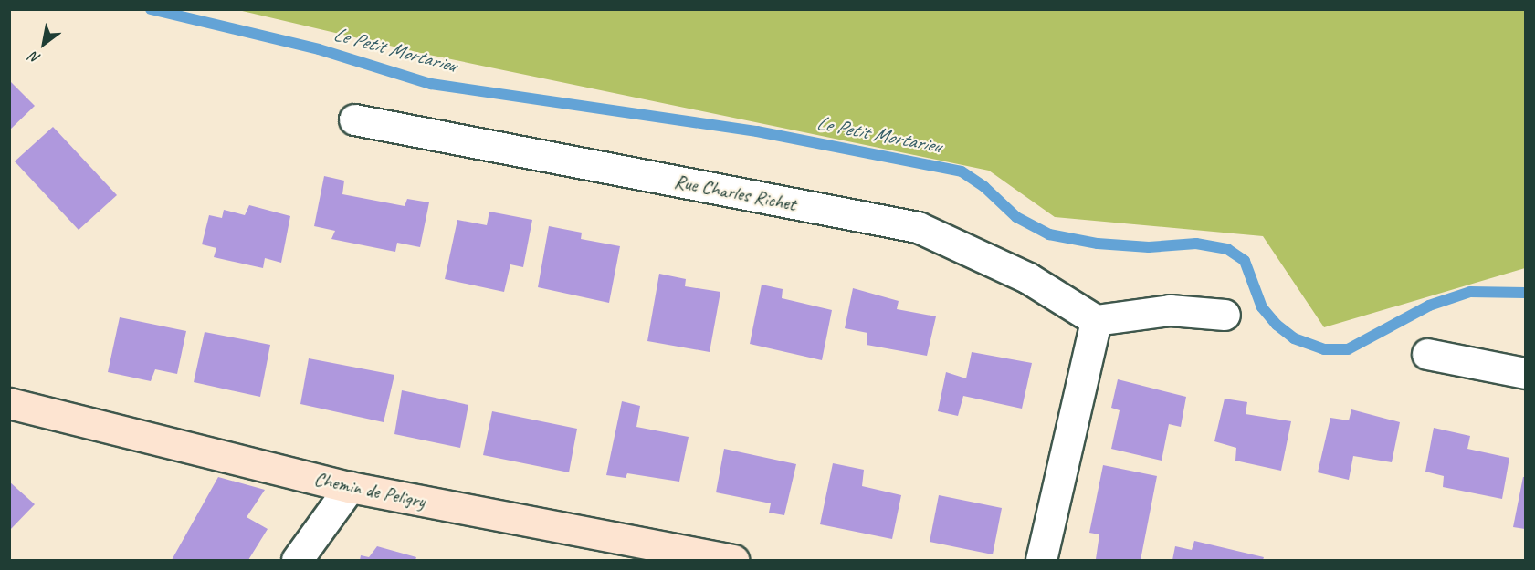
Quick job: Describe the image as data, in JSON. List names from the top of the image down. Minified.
{"streets":{"street":["Rue Charles Richet","Chemin de Peligry"]},"water":["Le Petit Mortarieu"],"north":"bottom left"}
